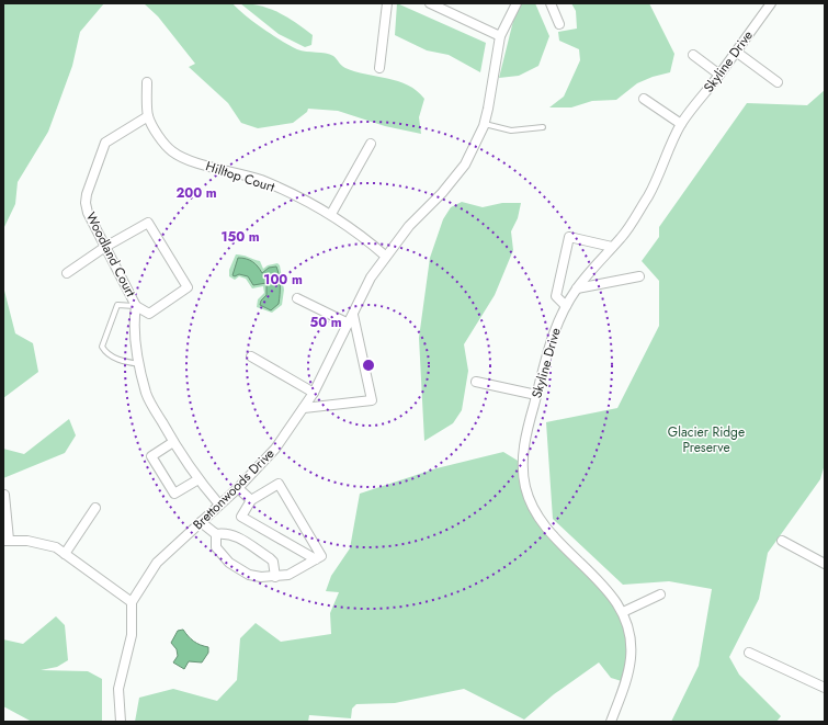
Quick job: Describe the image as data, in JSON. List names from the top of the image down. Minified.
{"streets":{"street":["Skyline Drive","Hilltop Court","Woodland Court","Brettonwoods Drive"]},"crossings":[["Hilltop Court","Woodland Court"],["Hilltop Court","Brettonwoods Drive"],["Woodland Court","Brettonwoods Drive"]],"parks":["Glacier Ridge Preserve"],"rings":["200 m","150 m","100 m","50 m"]}
